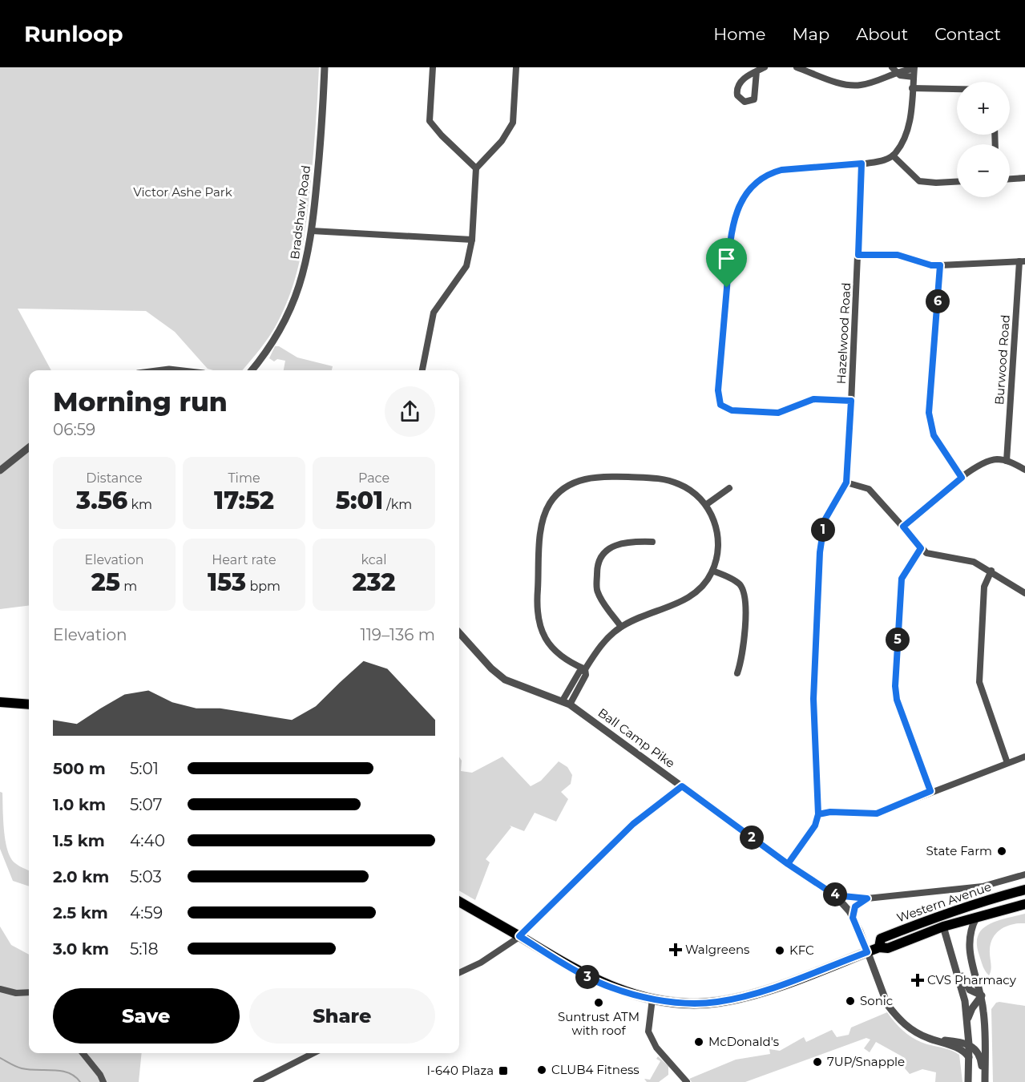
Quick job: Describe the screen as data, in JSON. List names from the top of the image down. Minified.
{"streets":{"main road":["Western Avenue"],"street":["Bradshaw Road","Hazelwood Road","Burwood Road","Ball Camp Pike"]},"crossings":[["Hazelwood Road","Ball Camp Pike"]],"parks":["Victor Ashe Park"],"places":{"other":["State Farm","KFC","Sonic","Suntrust ATM with roof","McDonald's","7UP/Snapple","CLUB4 Fitness"],"health":["Walgreens","CVS Pharmacy"],"transit":["I-640 Plaza"]},"page":{"header":"Runloop","nav":["Home","Map","About","Contact"],"map_buttons":["+","−"],"pins":["6","1","5","2","4","3"],"heading":["Morning run","06:59"],"stats":[["Distance","3.56 km"],["Time","17:52"],["Pace","5:01 /km"],["Elevation","25 m"],["Heart rate","153 bpm"],["kcal","232"]],"chart":["Elevation","119–136 m"],"list":[{"name":"500 m","note":"5:01"},{"name":"1.0 km","note":"5:07"},{"name":"1.5 km","note":"4:40"},{"name":"2.0 km","note":"5:03"},{"name":"2.5 km","note":"4:59"},{"name":"3.0 km","note":"5:18"}],"buttons":["Save","Share"]}}
